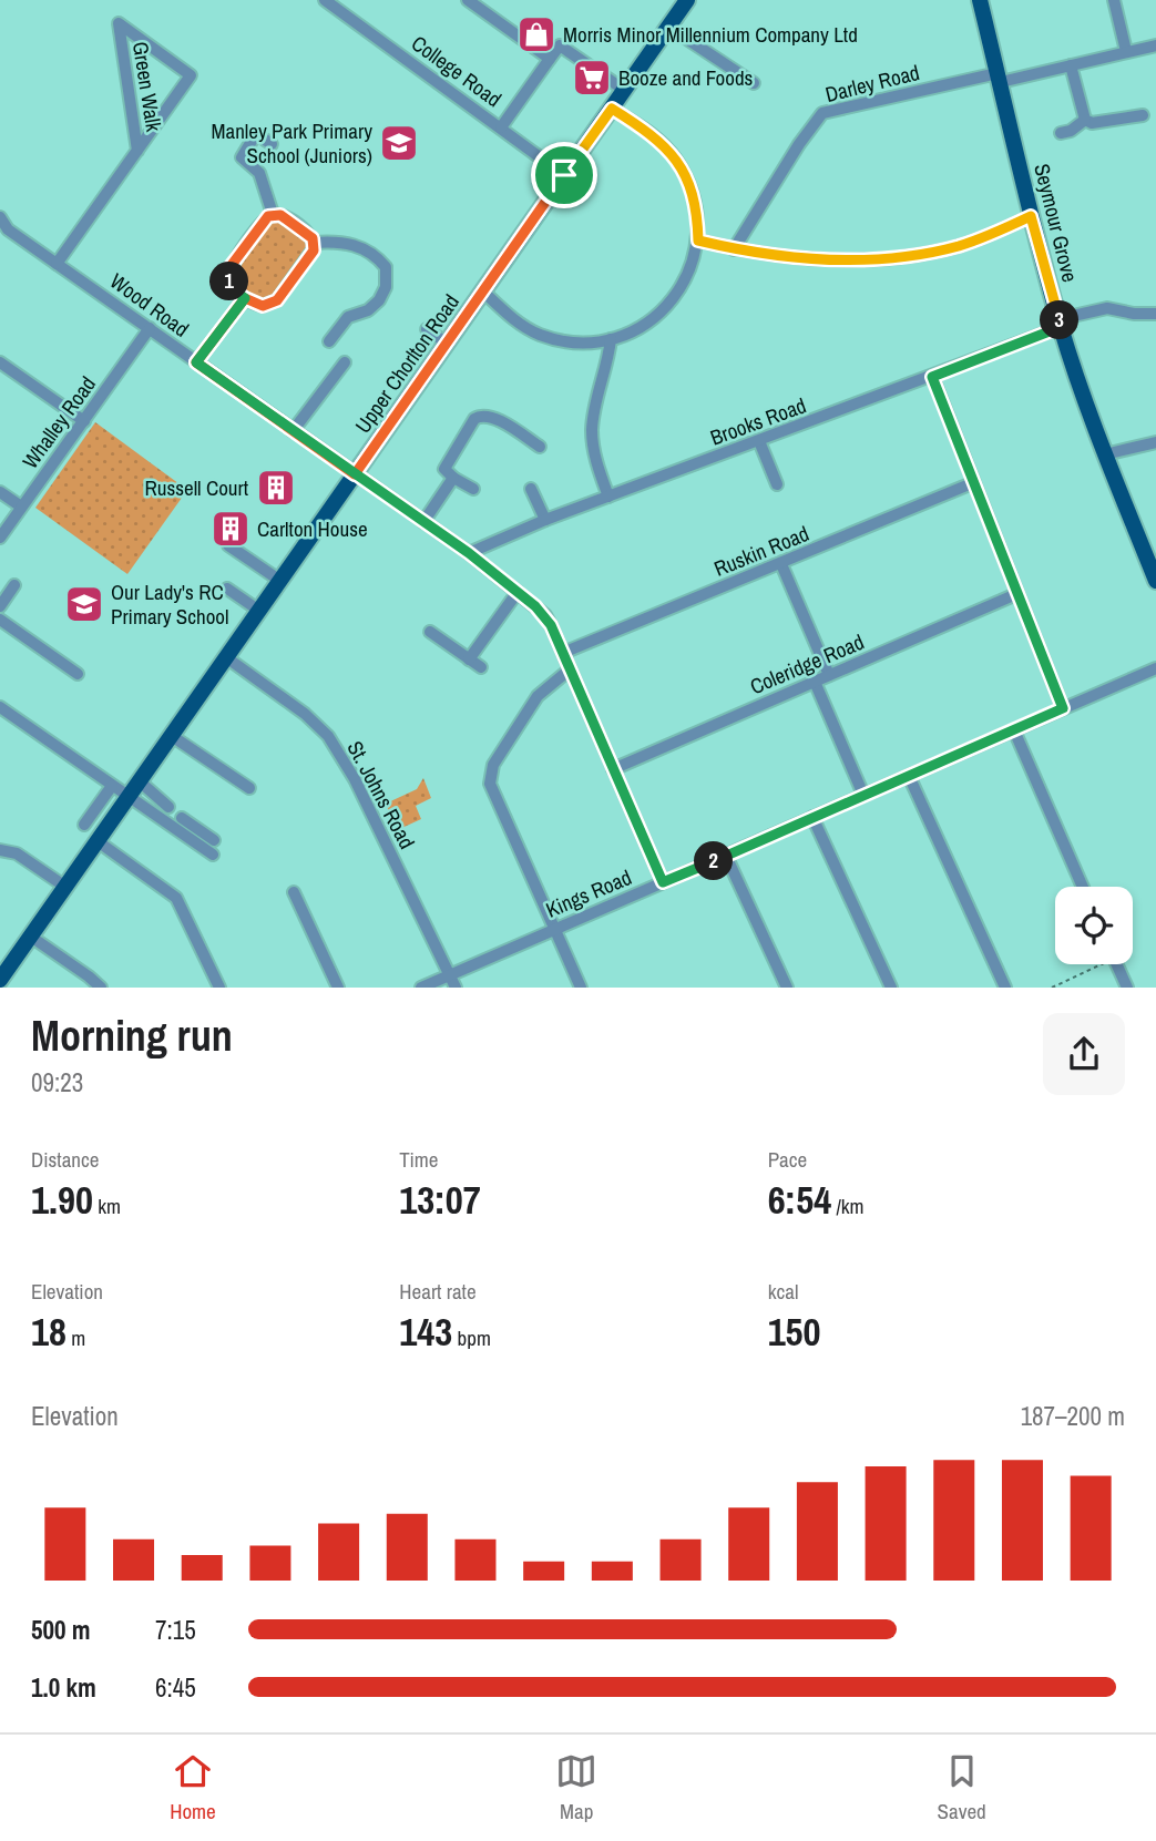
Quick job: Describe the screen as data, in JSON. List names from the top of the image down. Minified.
{"streets":{"main road":["Seymour Grove","Upper Chorlton Road"],"street":["College Road","Darley Road","Green Walk","Wood Road","Brooks Road","Whalley Road","Ruskin Road","Coleridge Road","St. Johns Road","Kings Road"]},"crossings":[["College Road","Upper Chorlton Road"],["Darley Road","Seymour Grove"],["Green Walk","Wood Road"],["Seymour Grove","Brooks Road"],["Wood Road","Upper Chorlton Road"],["Wood Road","Brooks Road"],["Wood Road","Whalley Road"],["Wood Road","Ruskin Road"],["Wood Road","Coleridge Road"],["Wood Road","Kings Road"],["Upper Chorlton Road","St. Johns Road"],["St. Johns Road","Kings Road"]],"places":{"shop":["Morris Minor Millennium Company Ltd"],"supermarket":["Booze and Foods"],"school or university":["Manley Park Primary School (Juniors)","Our Lady's RC Primary School"],"building":["Russell Court","Carlton House"]},"page":{"pins":["1","3","2"],"heading":["Morning run","09:23"],"stats":[["Distance","1.90 km"],["Time","13:07"],["Pace","6:54 /km"],["Elevation","18 m"],["Heart rate","143 bpm"],["kcal","150"]],"chart":["Elevation","187–200 m"],"list":[{"name":"500 m","note":"7:15"},{"name":"1.0 km","note":"6:45"}],"tabs":["Home","Map","Saved"]}}
